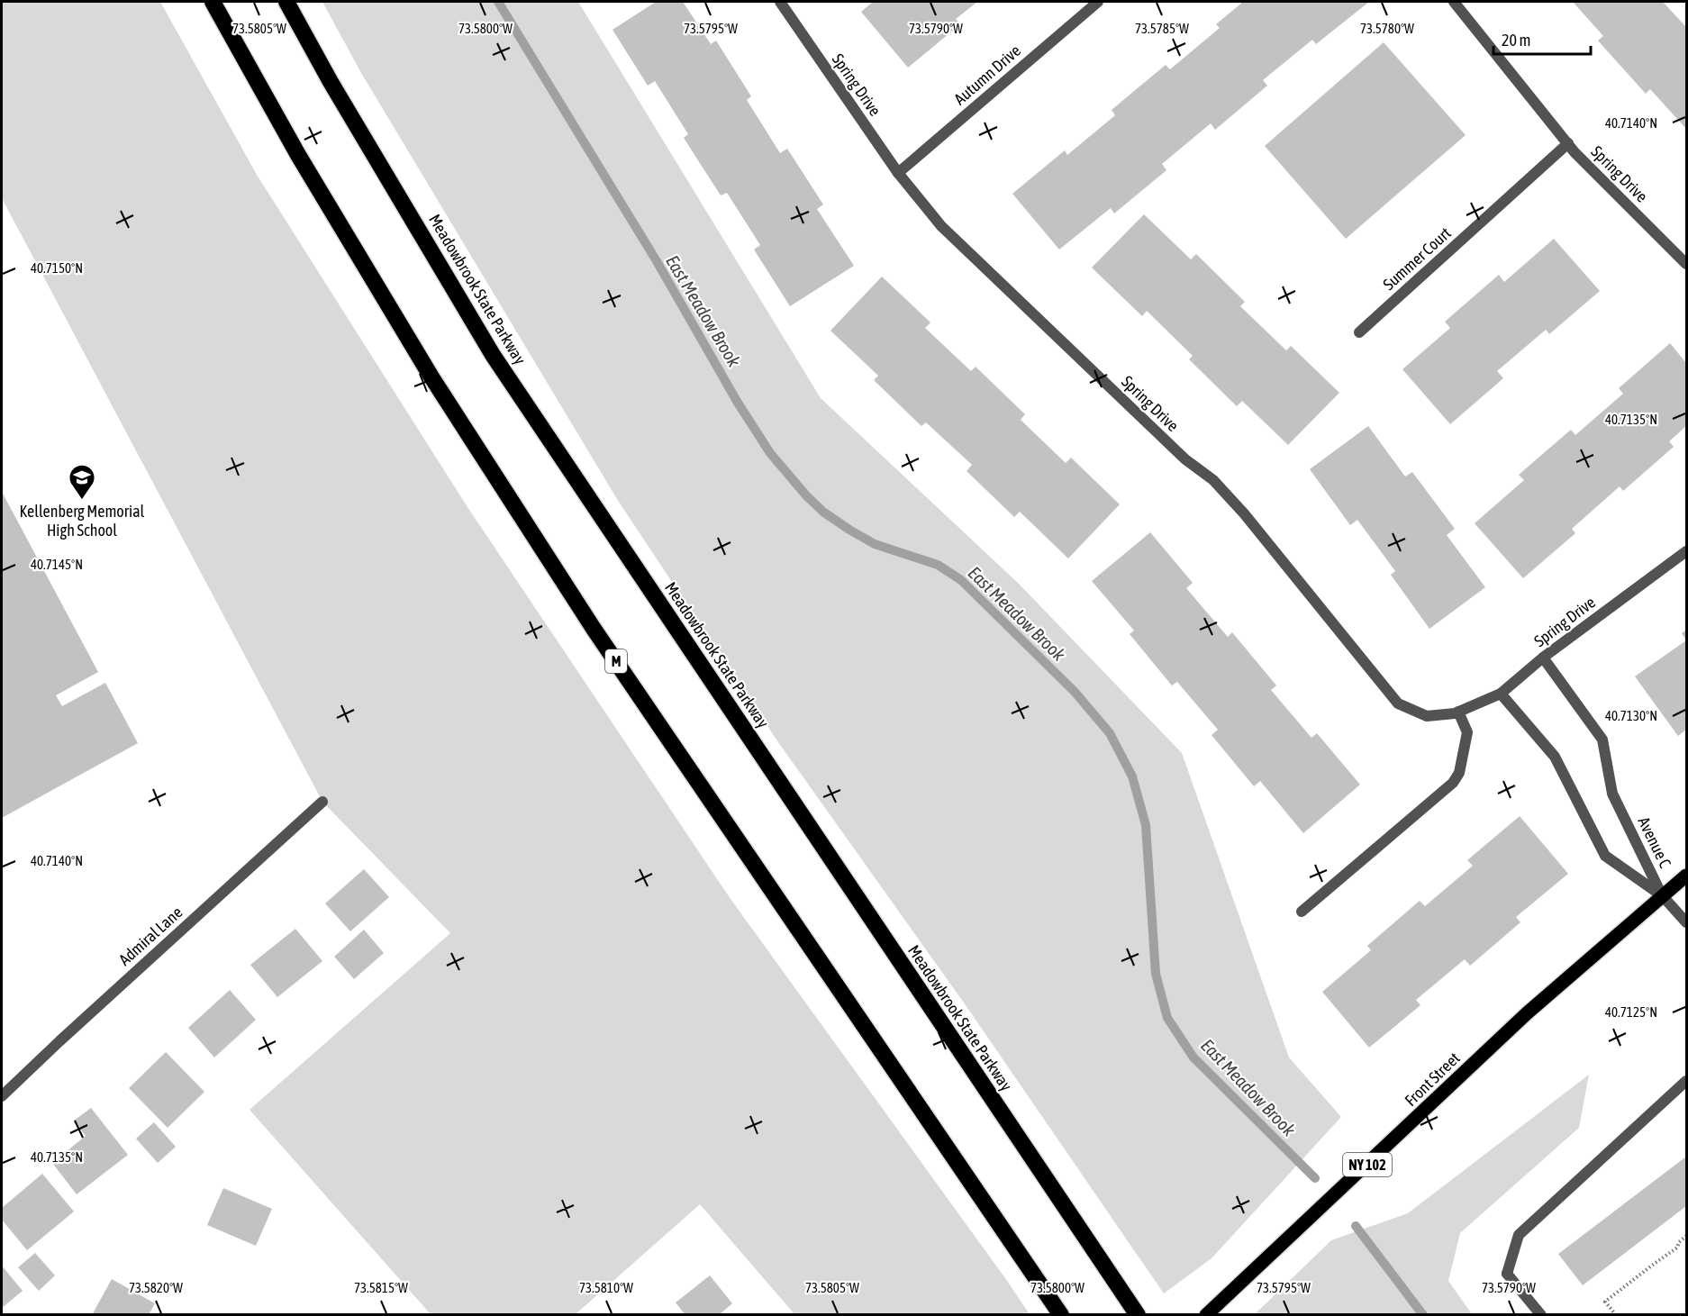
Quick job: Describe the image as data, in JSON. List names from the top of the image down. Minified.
{"streets":{"highway":["Meadowbrook State Parkway","M"],"main road":["Front Street","NY 102"],"street":["Autumn Drive","Spring Drive","Summer Court","Avenue C","Admiral Lane"]},"crossings":[["Autumn Drive","Spring Drive"],["Spring Drive","Summer Court"],["Spring Drive","Avenue C"],["Avenue C","Front Street"]],"water":["East Meadow Brook"],"places":{"school or university":["Kellenberg Memorial High School"]},"scale_bar":"20 m","coordinates":["73.5805°W","73.5800°W","73.5795°W","73.5790°W","73.5785°W","73.5780°W","40.7140°N","40.7150°N","40.7135°N","40.7145°N","40.7130°N","40.7125°N","73.5820°W","73.5815°W","73.5810°W"]}
